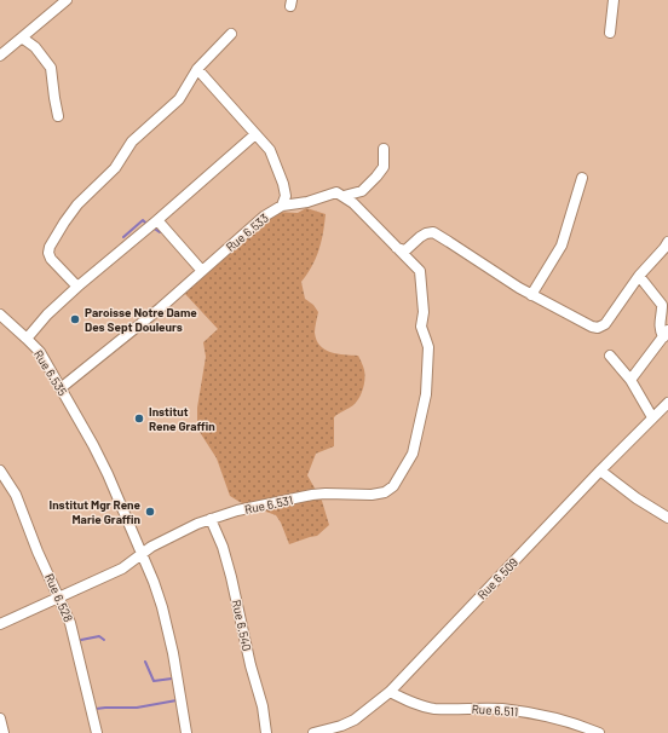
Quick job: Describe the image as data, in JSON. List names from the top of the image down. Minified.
{"streets":{"street":["Rue 6.533","Rue 6.535","Rue 6.531","Rue 6.509","Rue 6.528","Rue 6.540","Rue 6.511"]},"crossings":[["Rue 6.533","Rue 6.535"],["Rue 6.535","Rue 6.531"],["Rue 6.531","Rue 6.528"],["Rue 6.531","Rue 6.540"],["Rue 6.509","Rue 6.511"]],"places":["Paroisse Notre Dame Des Sept Douleurs","Institut Rene Graffin","Institut Mgr Rene Marie Graffin"]}
